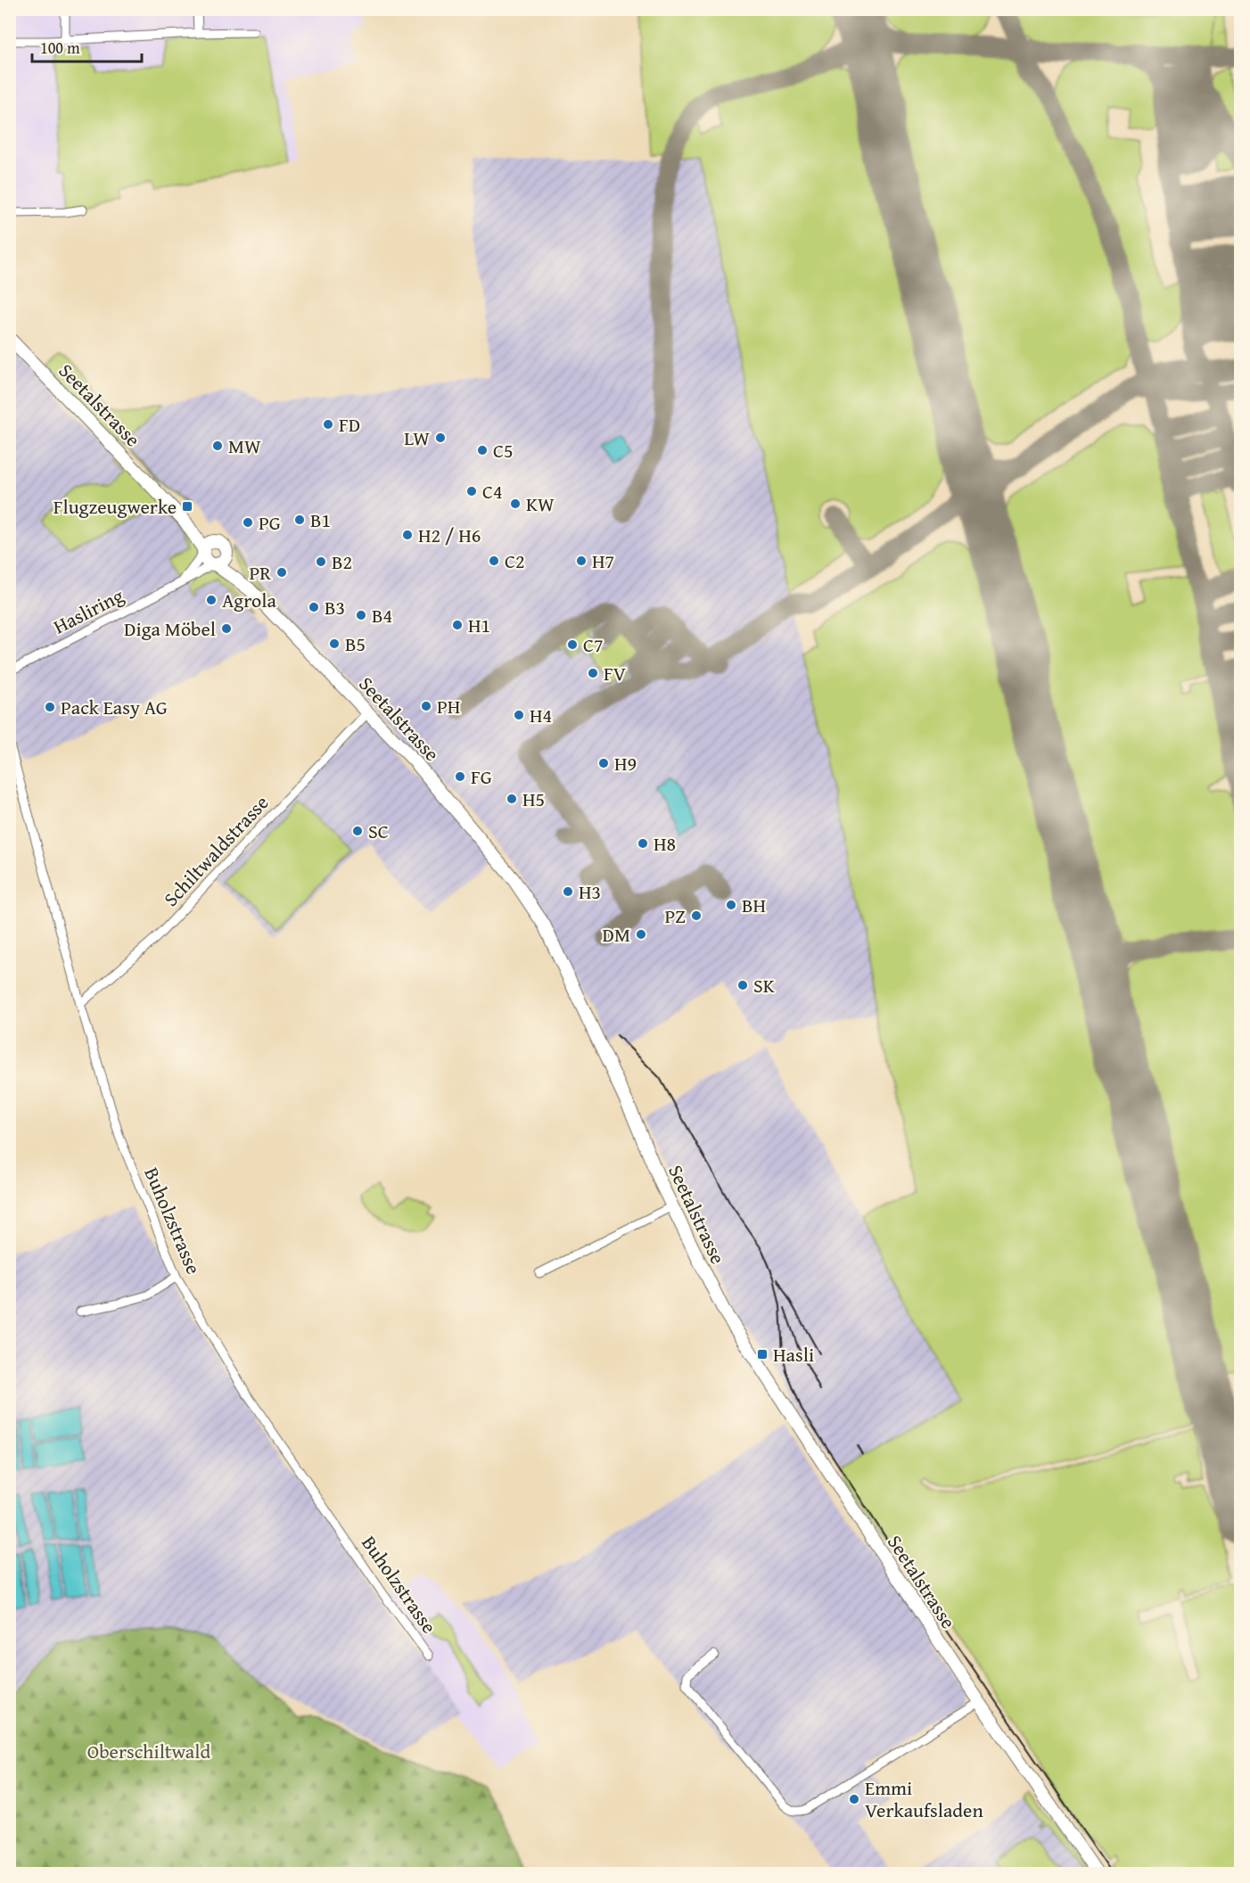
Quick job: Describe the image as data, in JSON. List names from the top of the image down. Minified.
{"streets":{"main road":["Seetalstrasse"],"street":["Hasliring","Schiltwaldstrasse","Buholzstrasse"]},"crossings":[["Seetalstrasse","Hasliring"],["Seetalstrasse","Schiltwaldstrasse"],["Schiltwaldstrasse","Buholzstrasse"]],"parks":["Oberschiltwald"],"places":{"other":["FD","LW","MW","C5","C4","KW","B1","PG","H2 / H6","C2","H7","B2","PR","Agrola","B3","B4","H1","Diga Möbel","B5","C7","FV","PH","Pack Easy AG","H4","H9","FG","H5","SC","H8","H3","BH","PZ","DM","SK","Emmi Verkaufsladen"],"transit":["Flugzeugwerke","Hasli"]},"scale_bar":"100 m"}
